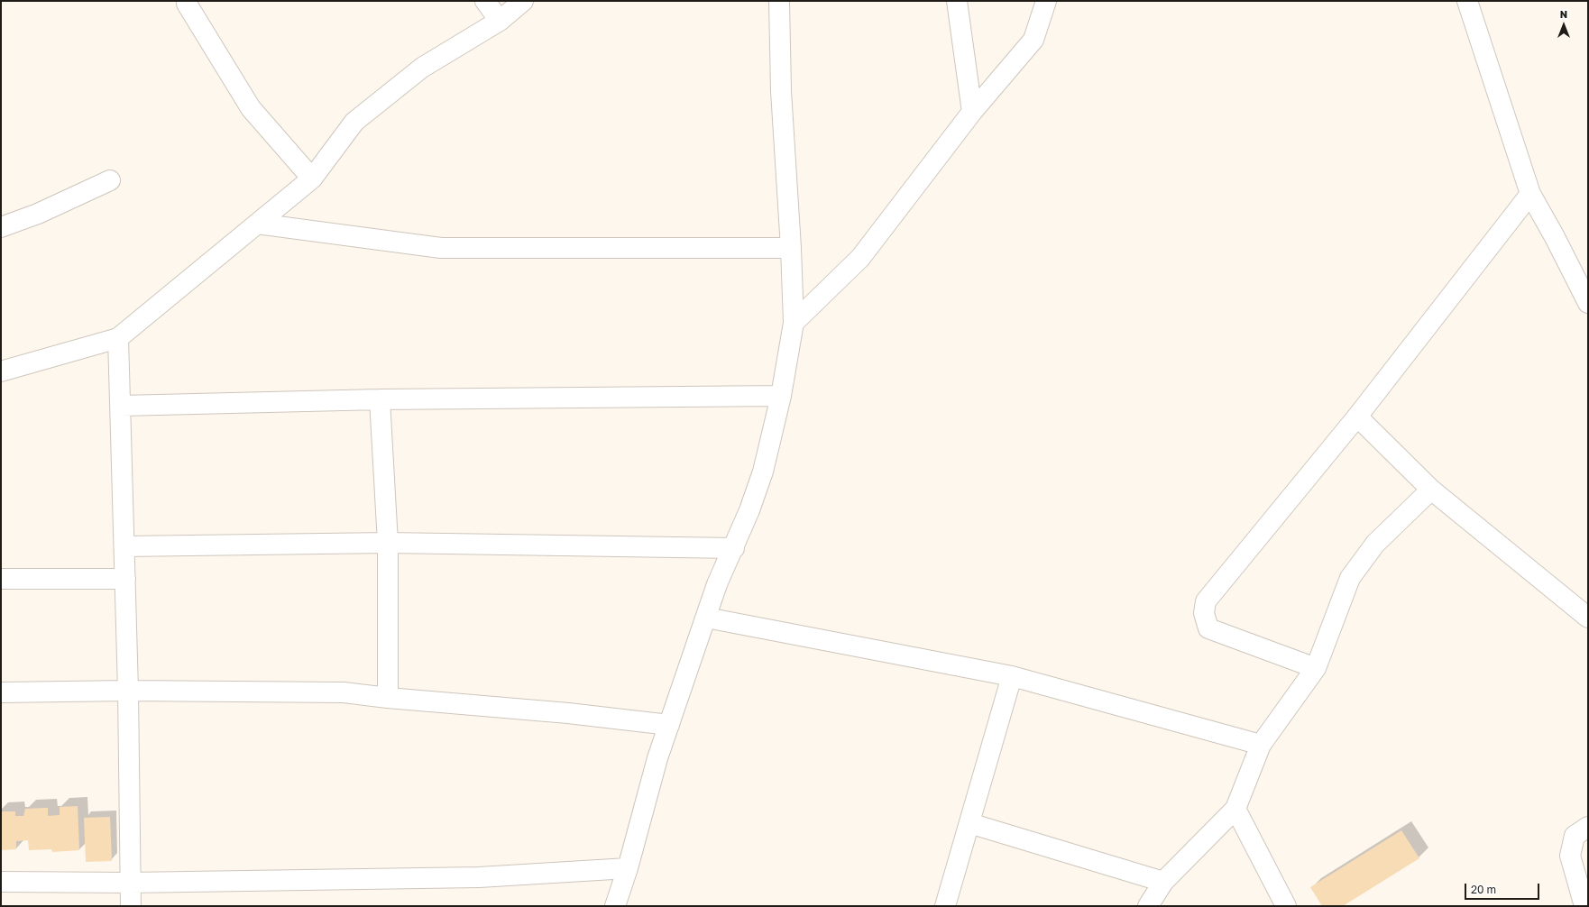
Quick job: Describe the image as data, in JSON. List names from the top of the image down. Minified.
{"scale_bar":"20 m","north":"top"}
